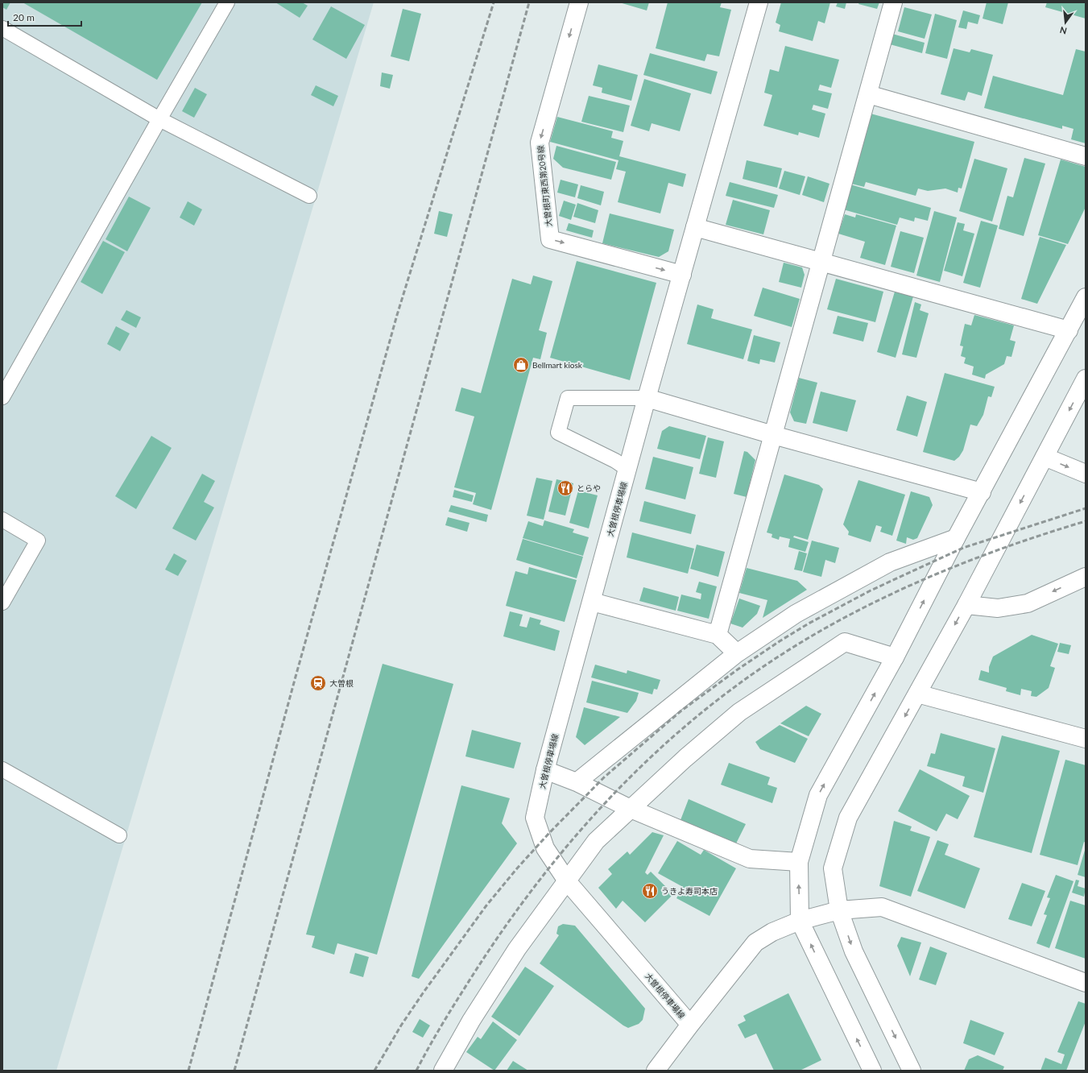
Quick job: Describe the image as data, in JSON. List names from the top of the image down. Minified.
{"streets":{"street":["大曽根町東西第20号線","大曽根停車場線"]},"crossings":[["大曽根町東西第20号線","大曽根停車場線"]],"places":{"shop":["Bellmart kiosk"],"restaurant":["とらや","うきよ寿司本店"],"station":["大曽根"]},"scale_bar":"20 m","north":"bottom"}
